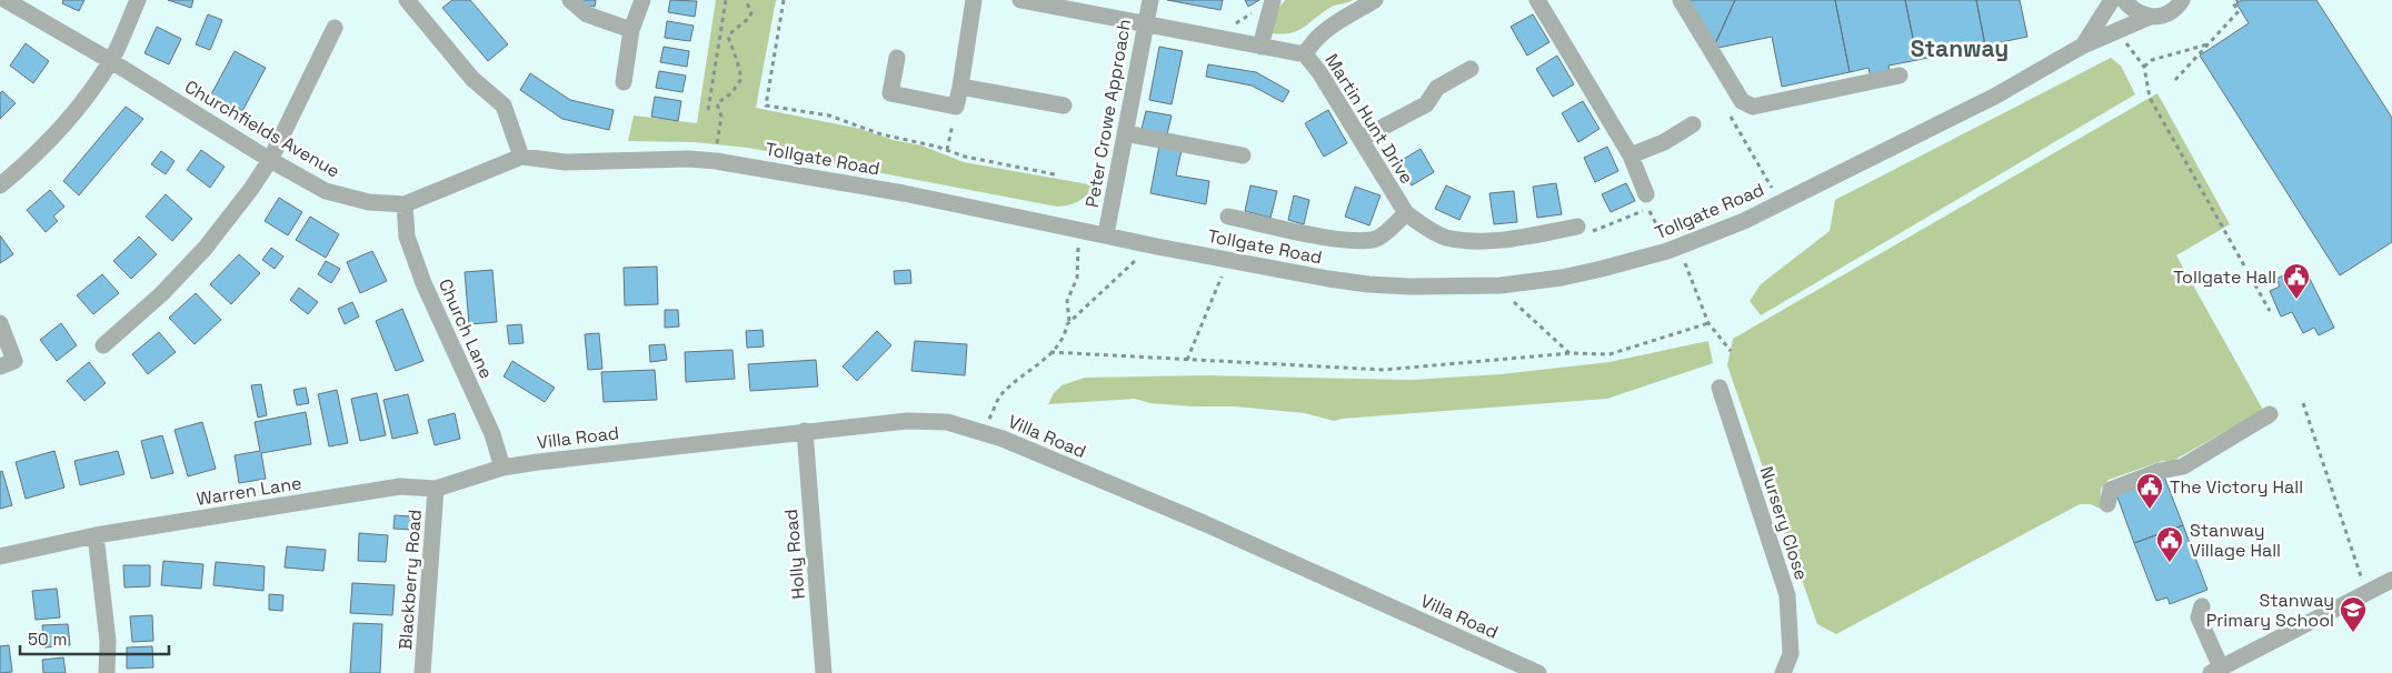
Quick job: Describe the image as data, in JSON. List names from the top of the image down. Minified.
{"streets":{"street":["Peter Crowe Approach","Martin Hunt Drive","Churchfields Avenue","Tollgate Road","Church Lane","Villa Road","Warren Lane","Nursery Close","Holly Road","Blackberry Road"]},"crossings":[["Peter Crowe Approach","Martin Hunt Drive"],["Peter Crowe Approach","Tollgate Road"],["Churchfields Avenue","Tollgate Road"],["Churchfields Avenue","Church Lane"],["Tollgate Road","Church Lane"],["Church Lane","Villa Road"],["Church Lane","Warren Lane"],["Villa Road","Warren Lane"],["Villa Road","Holly Road"],["Warren Lane","Blackberry Road"]],"districts":["Stanway"],"places":{"public building":["Tollgate Hall","The Victory Hall","Stanway Village Hall"],"school or university":["Stanway Primary School"]},"scale_bar":"50 m"}
